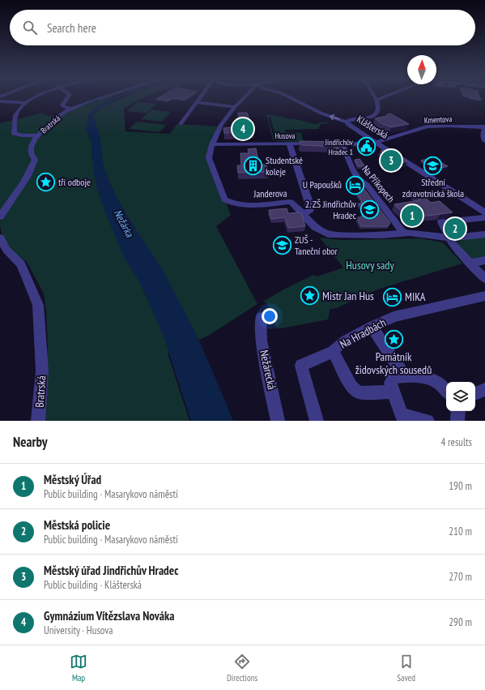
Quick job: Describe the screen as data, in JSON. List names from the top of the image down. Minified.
{"streets":{"street":["Kmentova","Bratrská","Klášterská","Husova","Na Příkopech","Janderova","Na Hradbách","Nežárecká"]},"crossings":[["Kmentova","Klášterská"],["Kmentova","Husova"],["Klášterská","Husova"],["Husova","Na Příkopech"],["Husova","Janderova"],["Na Příkopech","Janderova"]],"water":["Nežárka"],"parks":["Husovy sady"],"places":{"public building":["Jindřichův Hradec 1"],"school or university":["Střední zdravotnická škola","2. ZŠ Jindřichův Hradec","ZUŠ - Taneční obor"],"building":["Studentské koleje"],"place":["tři odboje","Mistr Jan Hus","Památník židovských sousedů"],"hotel":["U Papoušků","MIKA"]},"north":"top","page":{"search":"Search here","pins":["4","3","1","2"],"heading":["Nearby","4 results"],"list":[{"mark":"1","name":"Městský Úřad","note":"Public building · Masarykovo náměstí","value":"190 m"},{"mark":"2","name":"Městská policie","note":"Public building · Masarykovo náměstí","value":"210 m"},{"mark":"3","name":"Městský úřad Jindřichův Hradec","note":"Public building · Klášterská","value":"270 m"},{"mark":"4","name":"Gymnázium Vítězslava Nováka","note":"University · Husova","value":"290 m"}],"nav":["Map","Directions","Saved"]}}
